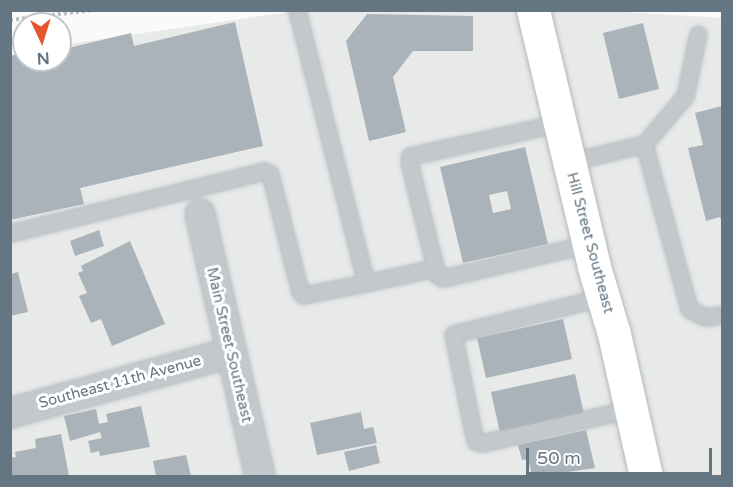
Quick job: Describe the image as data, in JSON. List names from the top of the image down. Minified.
{"streets":{"street":["Hill Street Southeast","Main Street Southeast","Southeast 11th Avenue"]},"crossings":[["Main Street Southeast","Southeast 11th Avenue"]],"scale_bar":"50 m","north":"bottom"}
